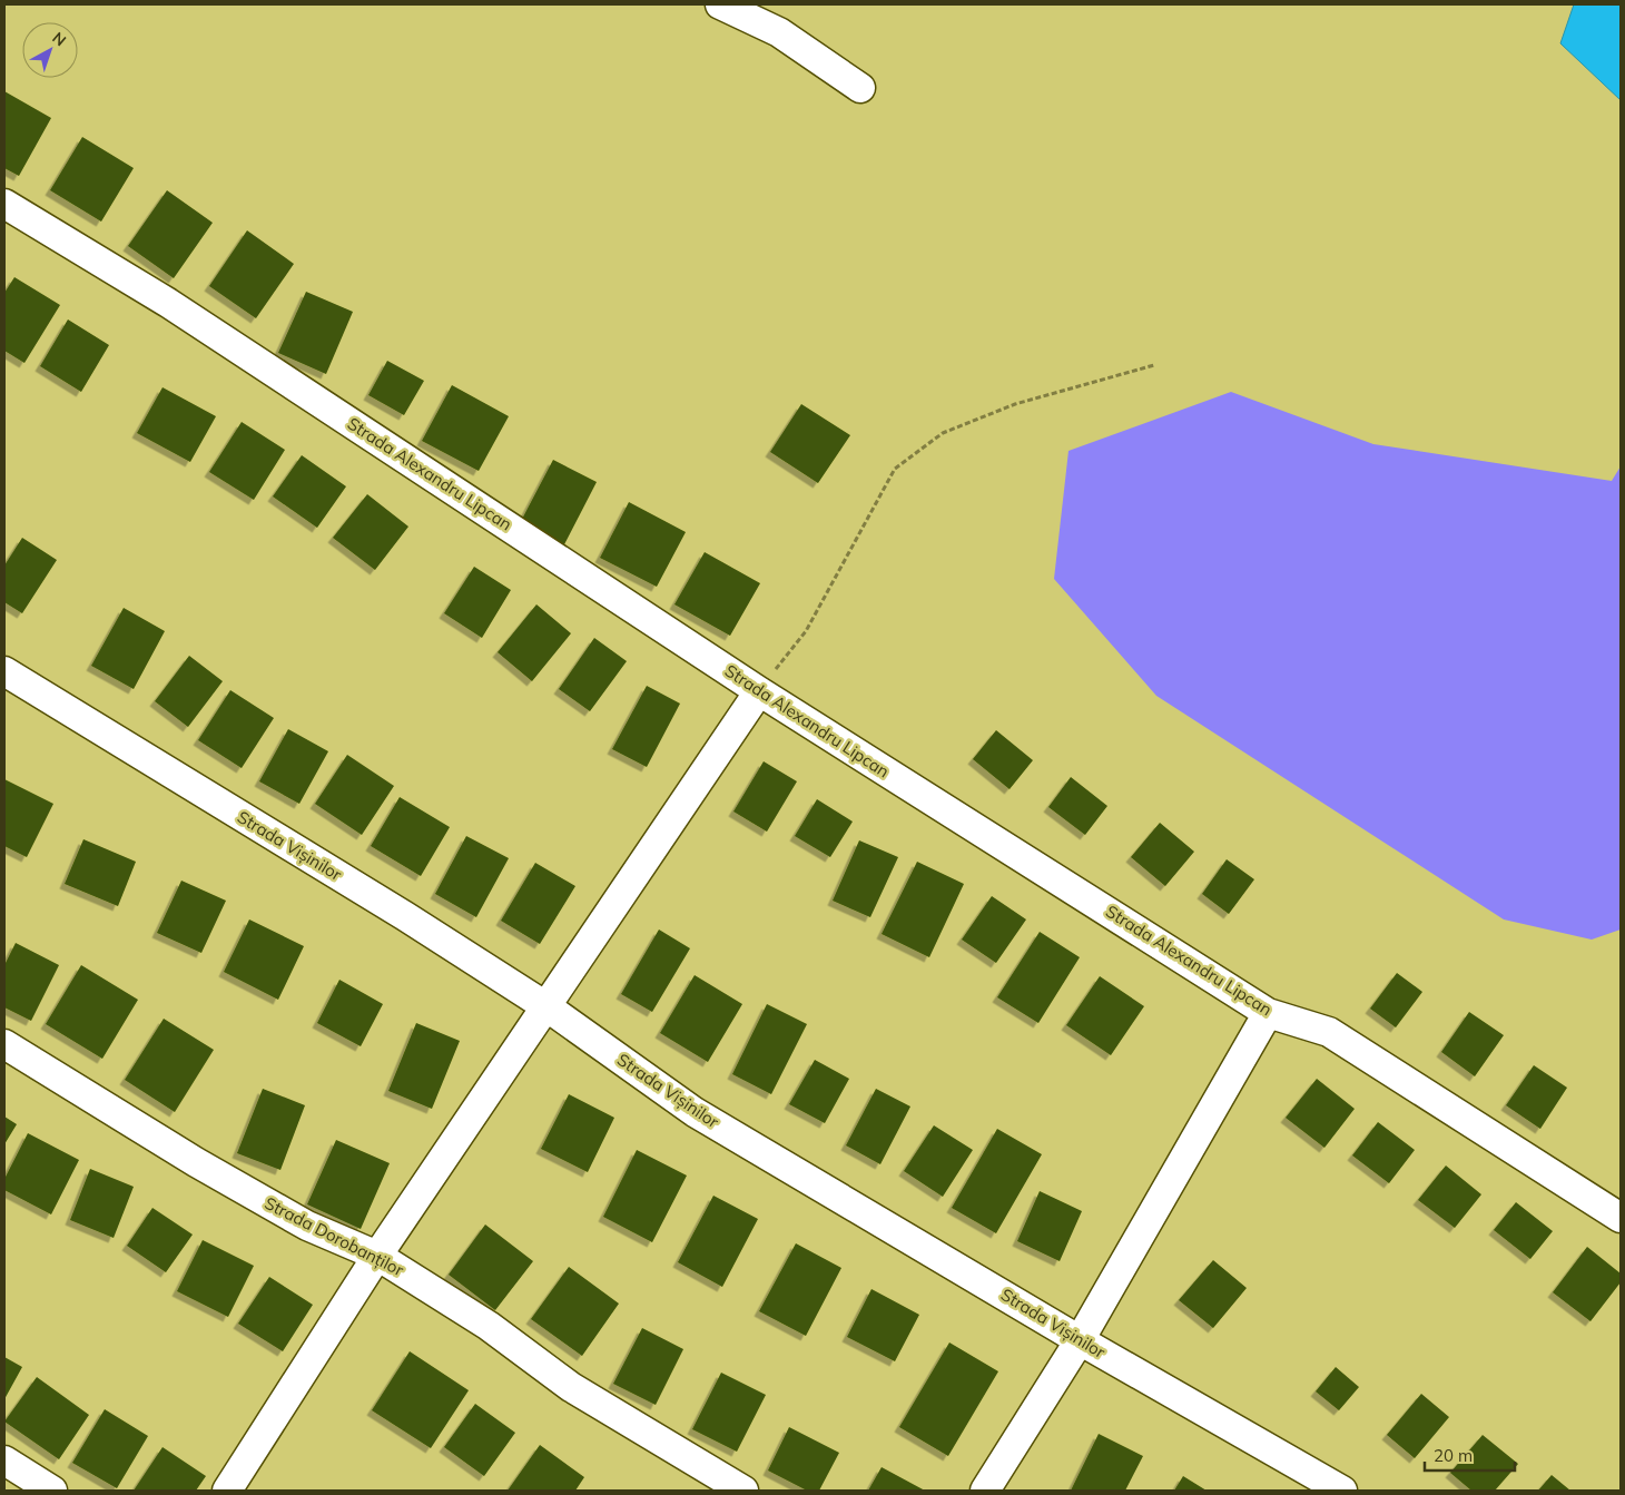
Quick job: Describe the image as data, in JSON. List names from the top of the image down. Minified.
{"streets":{"street":["Strada Alexandru Lipcan","Strada Vișinilor","Strada Dorobanților"]},"scale_bar":"20 m","north":"top right"}
